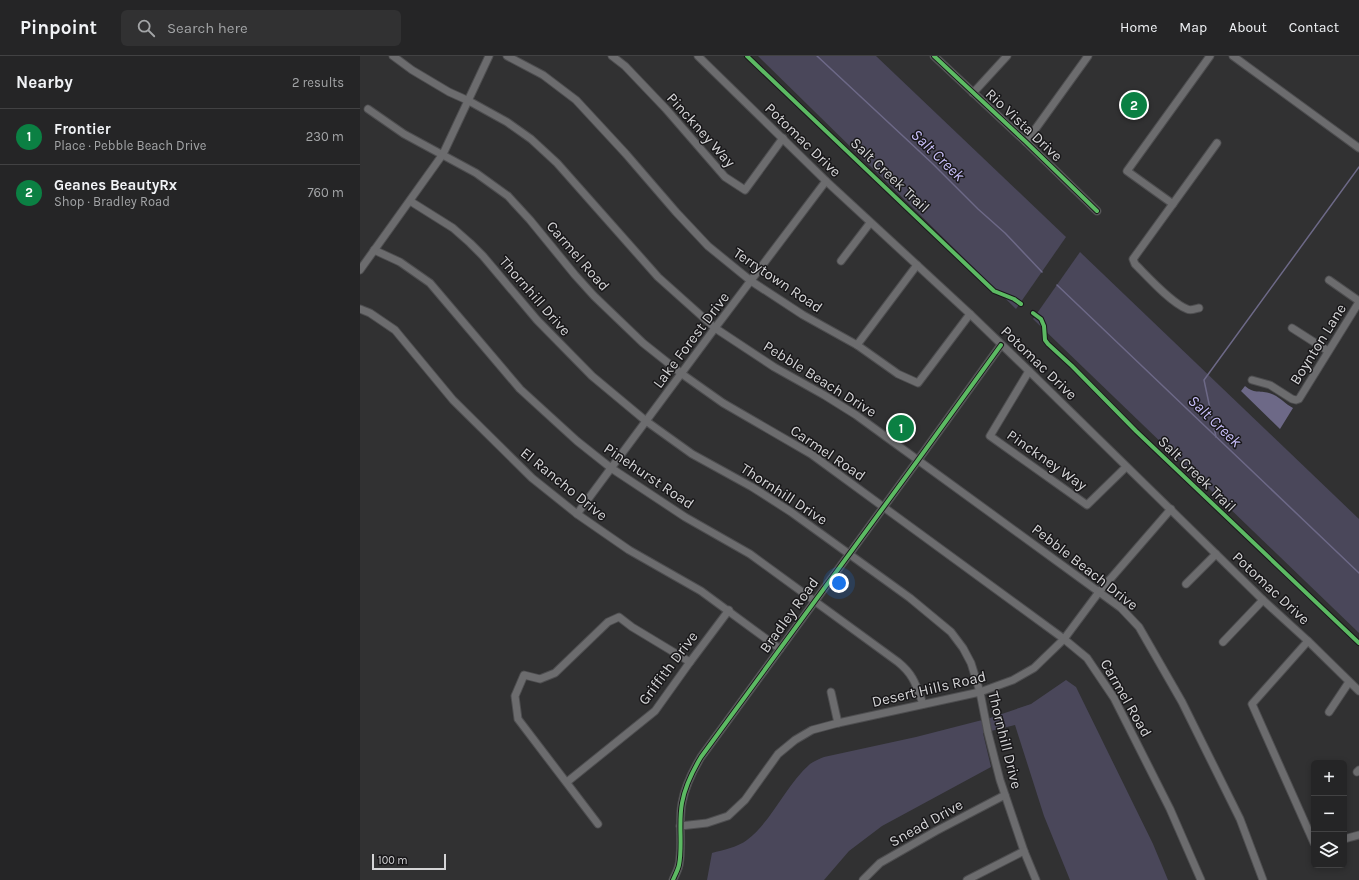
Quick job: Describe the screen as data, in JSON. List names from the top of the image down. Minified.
{"streets":{"street":["Rio Vista Drive","Pinckney Way","Potomac Drive","Carmel Road","Terrytown Road","Thornhill Drive","Lake Forest Drive","Boynton Lane","Pebble Beach Drive","Pinehurst Road","El Rancho Drive","Bradley Road","Griffith Drive","Desert Hills Road","Snead Drive"],"cycle path":["Salt Creek Trail"]},"crossings":[["Pinckney Way","Potomac Drive"],["Potomac Drive","Terrytown Road"],["Potomac Drive","Lake Forest Drive"],["Potomac Drive","Bradley Road"],["Potomac Drive","Desert Hills Road"],["Carmel Road","Lake Forest Drive"],["Carmel Road","Bradley Road"],["Carmel Road","Desert Hills Road"],["Terrytown Road","Lake Forest Drive"],["Thornhill Drive","Lake Forest Drive"],["Thornhill Drive","Bradley Road"],["Thornhill Drive","Desert Hills Road"],["Thornhill Drive","Snead Drive"],["Lake Forest Drive","Pebble Beach Drive"],["Lake Forest Drive","Pinehurst Road"],["Lake Forest Drive","El Rancho Drive"],["Pebble Beach Drive","Bradley Road"],["Pebble Beach Drive","Desert Hills Road"],["Pinehurst Road","Bradley Road"],["Pinehurst Road","Desert Hills Road"],["El Rancho Drive","Bradley Road"],["El Rancho Drive","Griffith Drive"],["Bradley Road","Desert Hills Road"]],"water":["Salt Creek"],"scale_bar":"100 m","page":{"header":"Pinpoint","search":"Search here","nav":["Home","Map","About","Contact"],"heading":["Nearby","2 results"],"pins":["2","1"],"list":[{"mark":"1","name":"Frontier","note":"Place · Pebble Beach Drive","value":"230 m"},{"mark":"2","name":"Geanes BeautyRx","note":"Shop · Bradley Road","value":"760 m"}],"map_buttons":["+","−"],"scale":"100 m"}}
